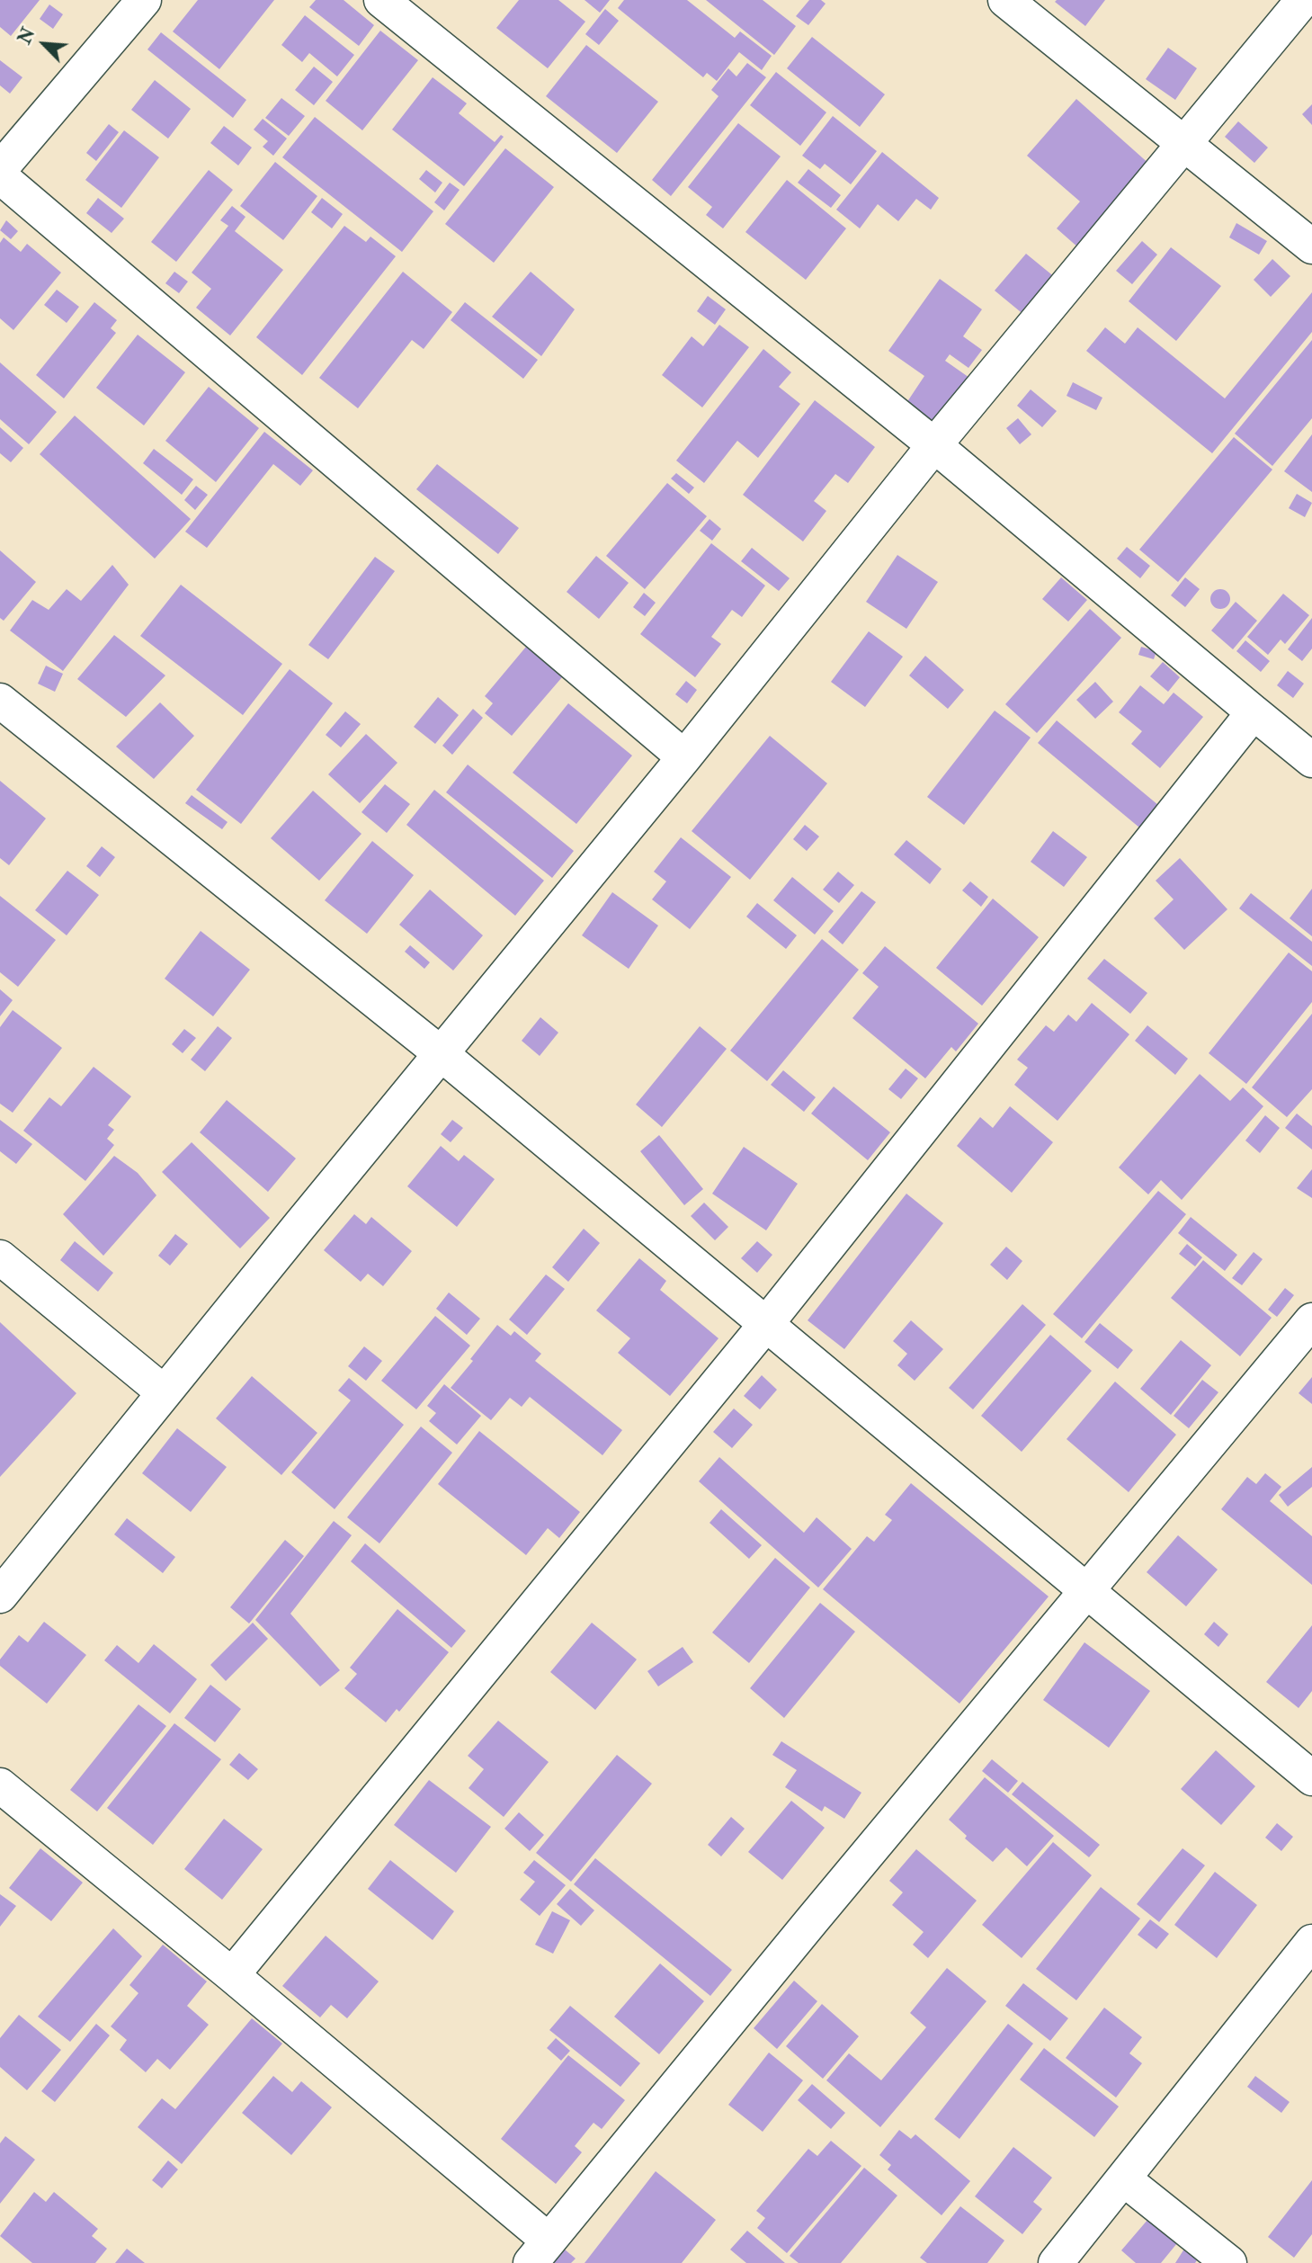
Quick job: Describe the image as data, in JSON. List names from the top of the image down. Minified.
{"north":"top left"}
